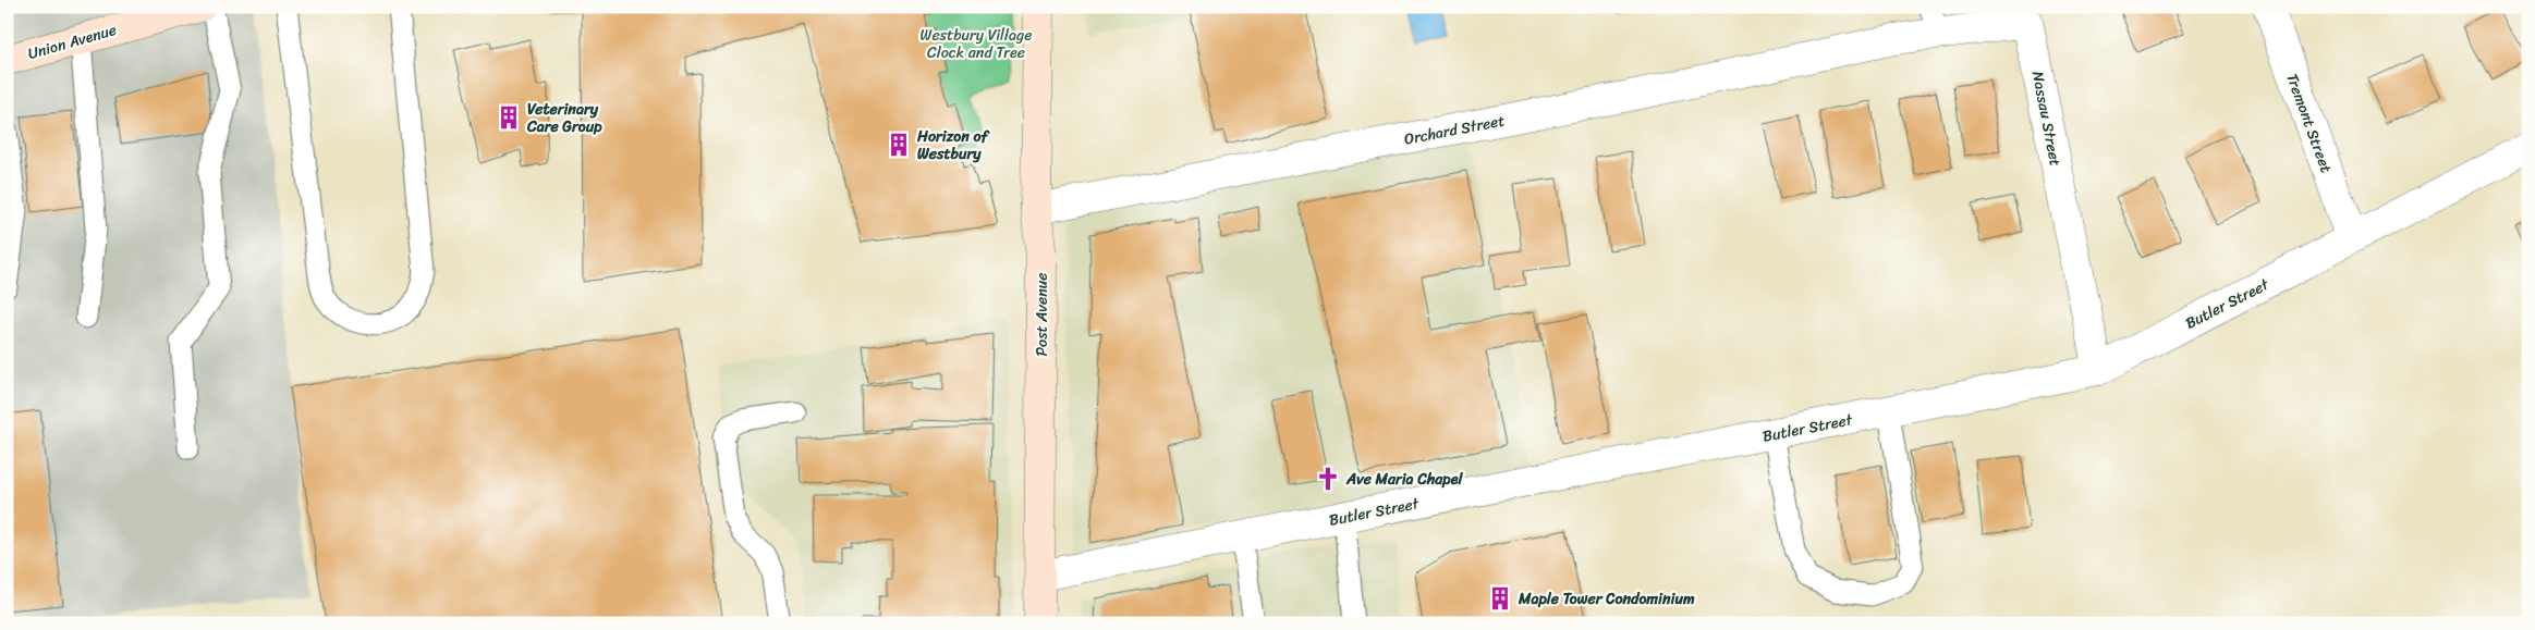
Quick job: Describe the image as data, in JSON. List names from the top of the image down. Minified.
{"streets":{"main road":["Union Avenue","Post Avenue"],"street":["Nassau Street","Tremont Street","Orchard Street","Butler Street"]},"crossings":[["Nassau Street","Orchard Street"],["Nassau Street","Butler Street"],["Tremont Street","Butler Street"],["Orchard Street","Post Avenue"],["Butler Street","Post Avenue"]],"parks":["Westbury Village Clock and Tree"],"places":{"building":["Veterinary Care Group","Horizon of Westbury","Maple Tower Condominium"],"church":["Ave Maria Chapel"]}}
